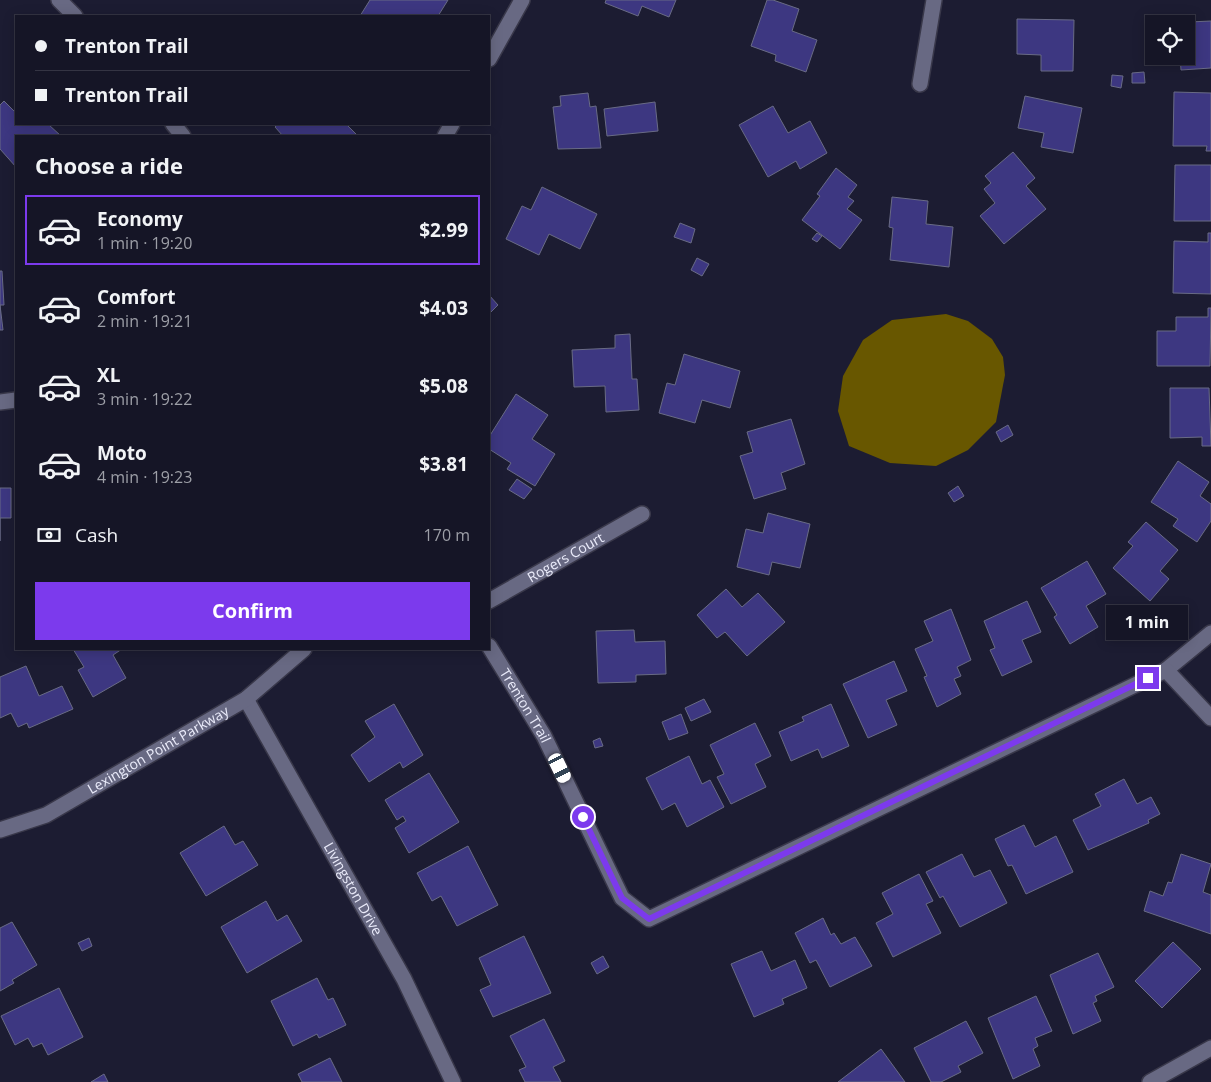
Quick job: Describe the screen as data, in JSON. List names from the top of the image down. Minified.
{"streets":{"street":["Rogers Court","Trenton Trail","Lexington Point Parkway","Livingston Drive"]},"crossings":[["Lexington Point Parkway","Livingston Drive"]],"page":{"banner":["Trenton Trail","Trenton Trail"],"heading":"Choose a ride","list":[{"name":"Economy","note":"1 min · 19:20","value":"$2.99"},{"name":"Comfort","note":"2 min · 19:21","value":"$4.03"},{"name":"XL","note":"3 min · 19:22","value":"$5.08"},{"name":"Moto","note":"4 min · 19:23","value":"$3.81"}],"pay":["Cash","170 m"],"buttons":"Confirm","bubble":"1 min"}}
